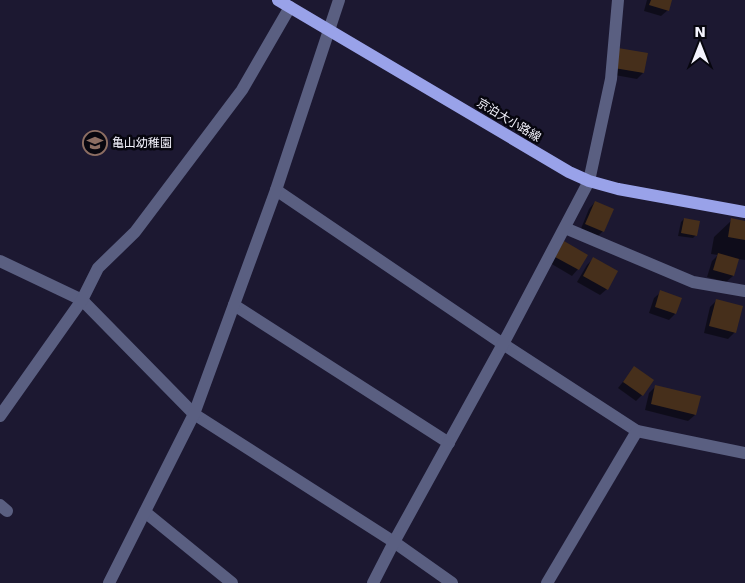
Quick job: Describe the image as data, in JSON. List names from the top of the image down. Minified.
{"streets":{"main road":["京泊大小路線"]},"places":{"school or university":["亀山幼稚園"]},"north":"top"}
